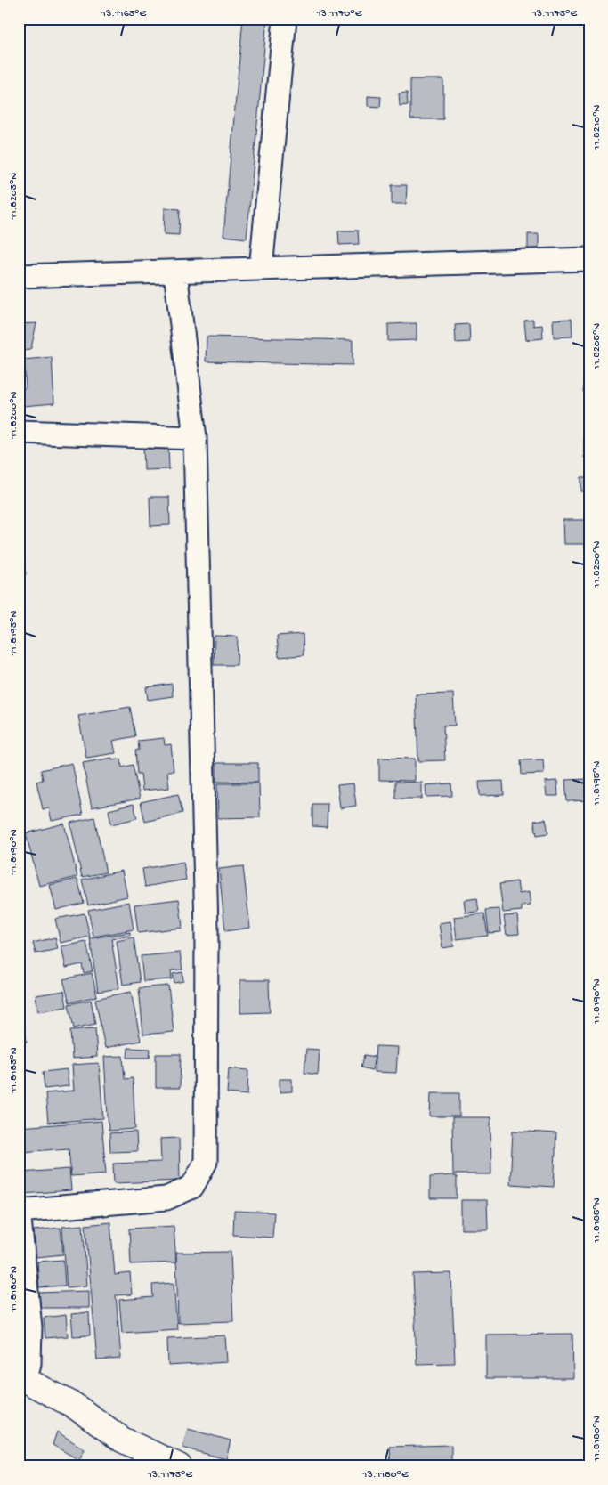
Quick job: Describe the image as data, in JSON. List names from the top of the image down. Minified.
{"coordinates":["13.1165°E","13.1170°E","13.1175°E","11.8210°N","11.8205°N","11.8200°N","11.8195°N","11.8190°N","11.8185°N","11.8180°N","13.1180°E"]}
